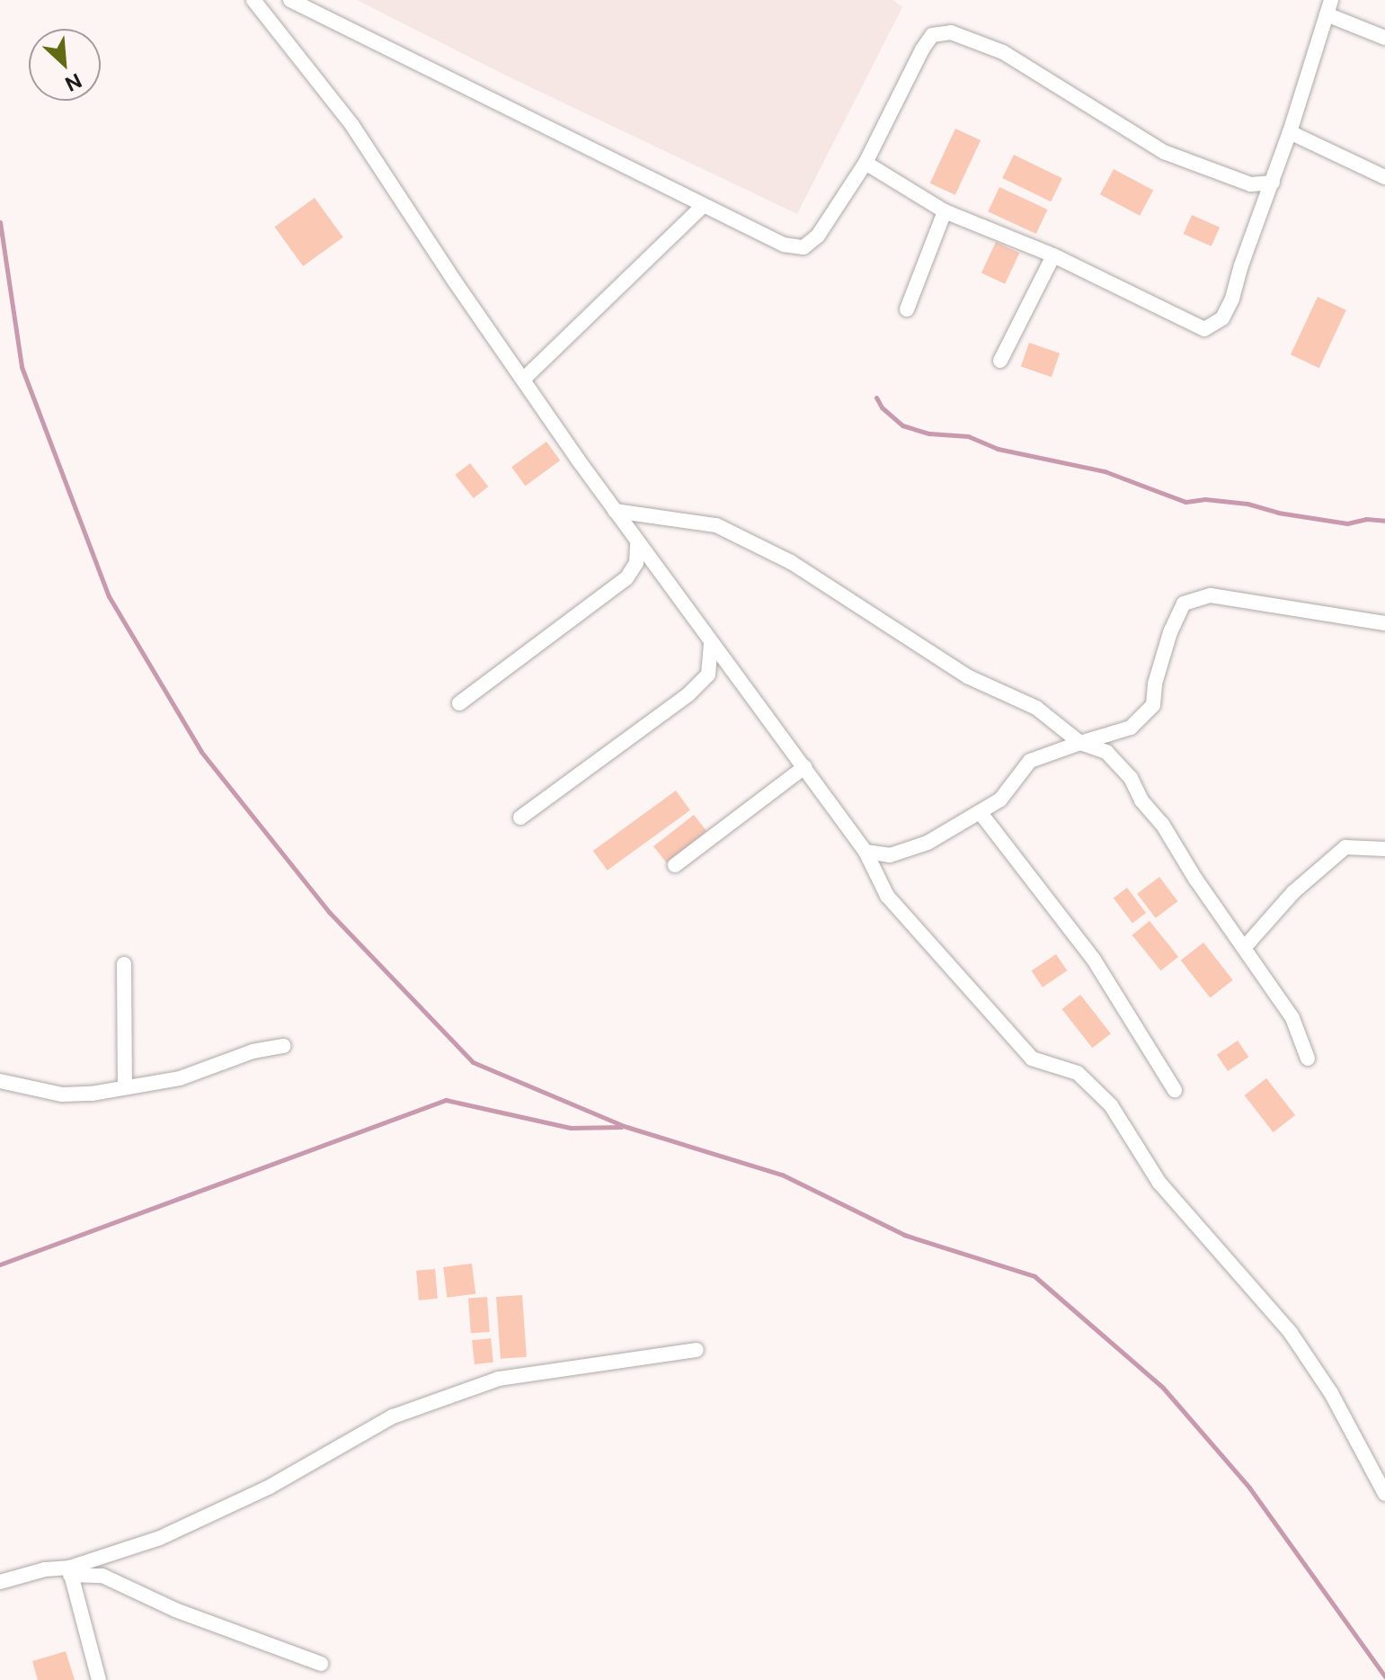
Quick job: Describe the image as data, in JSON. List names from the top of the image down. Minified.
{"north":"bottom right"}
